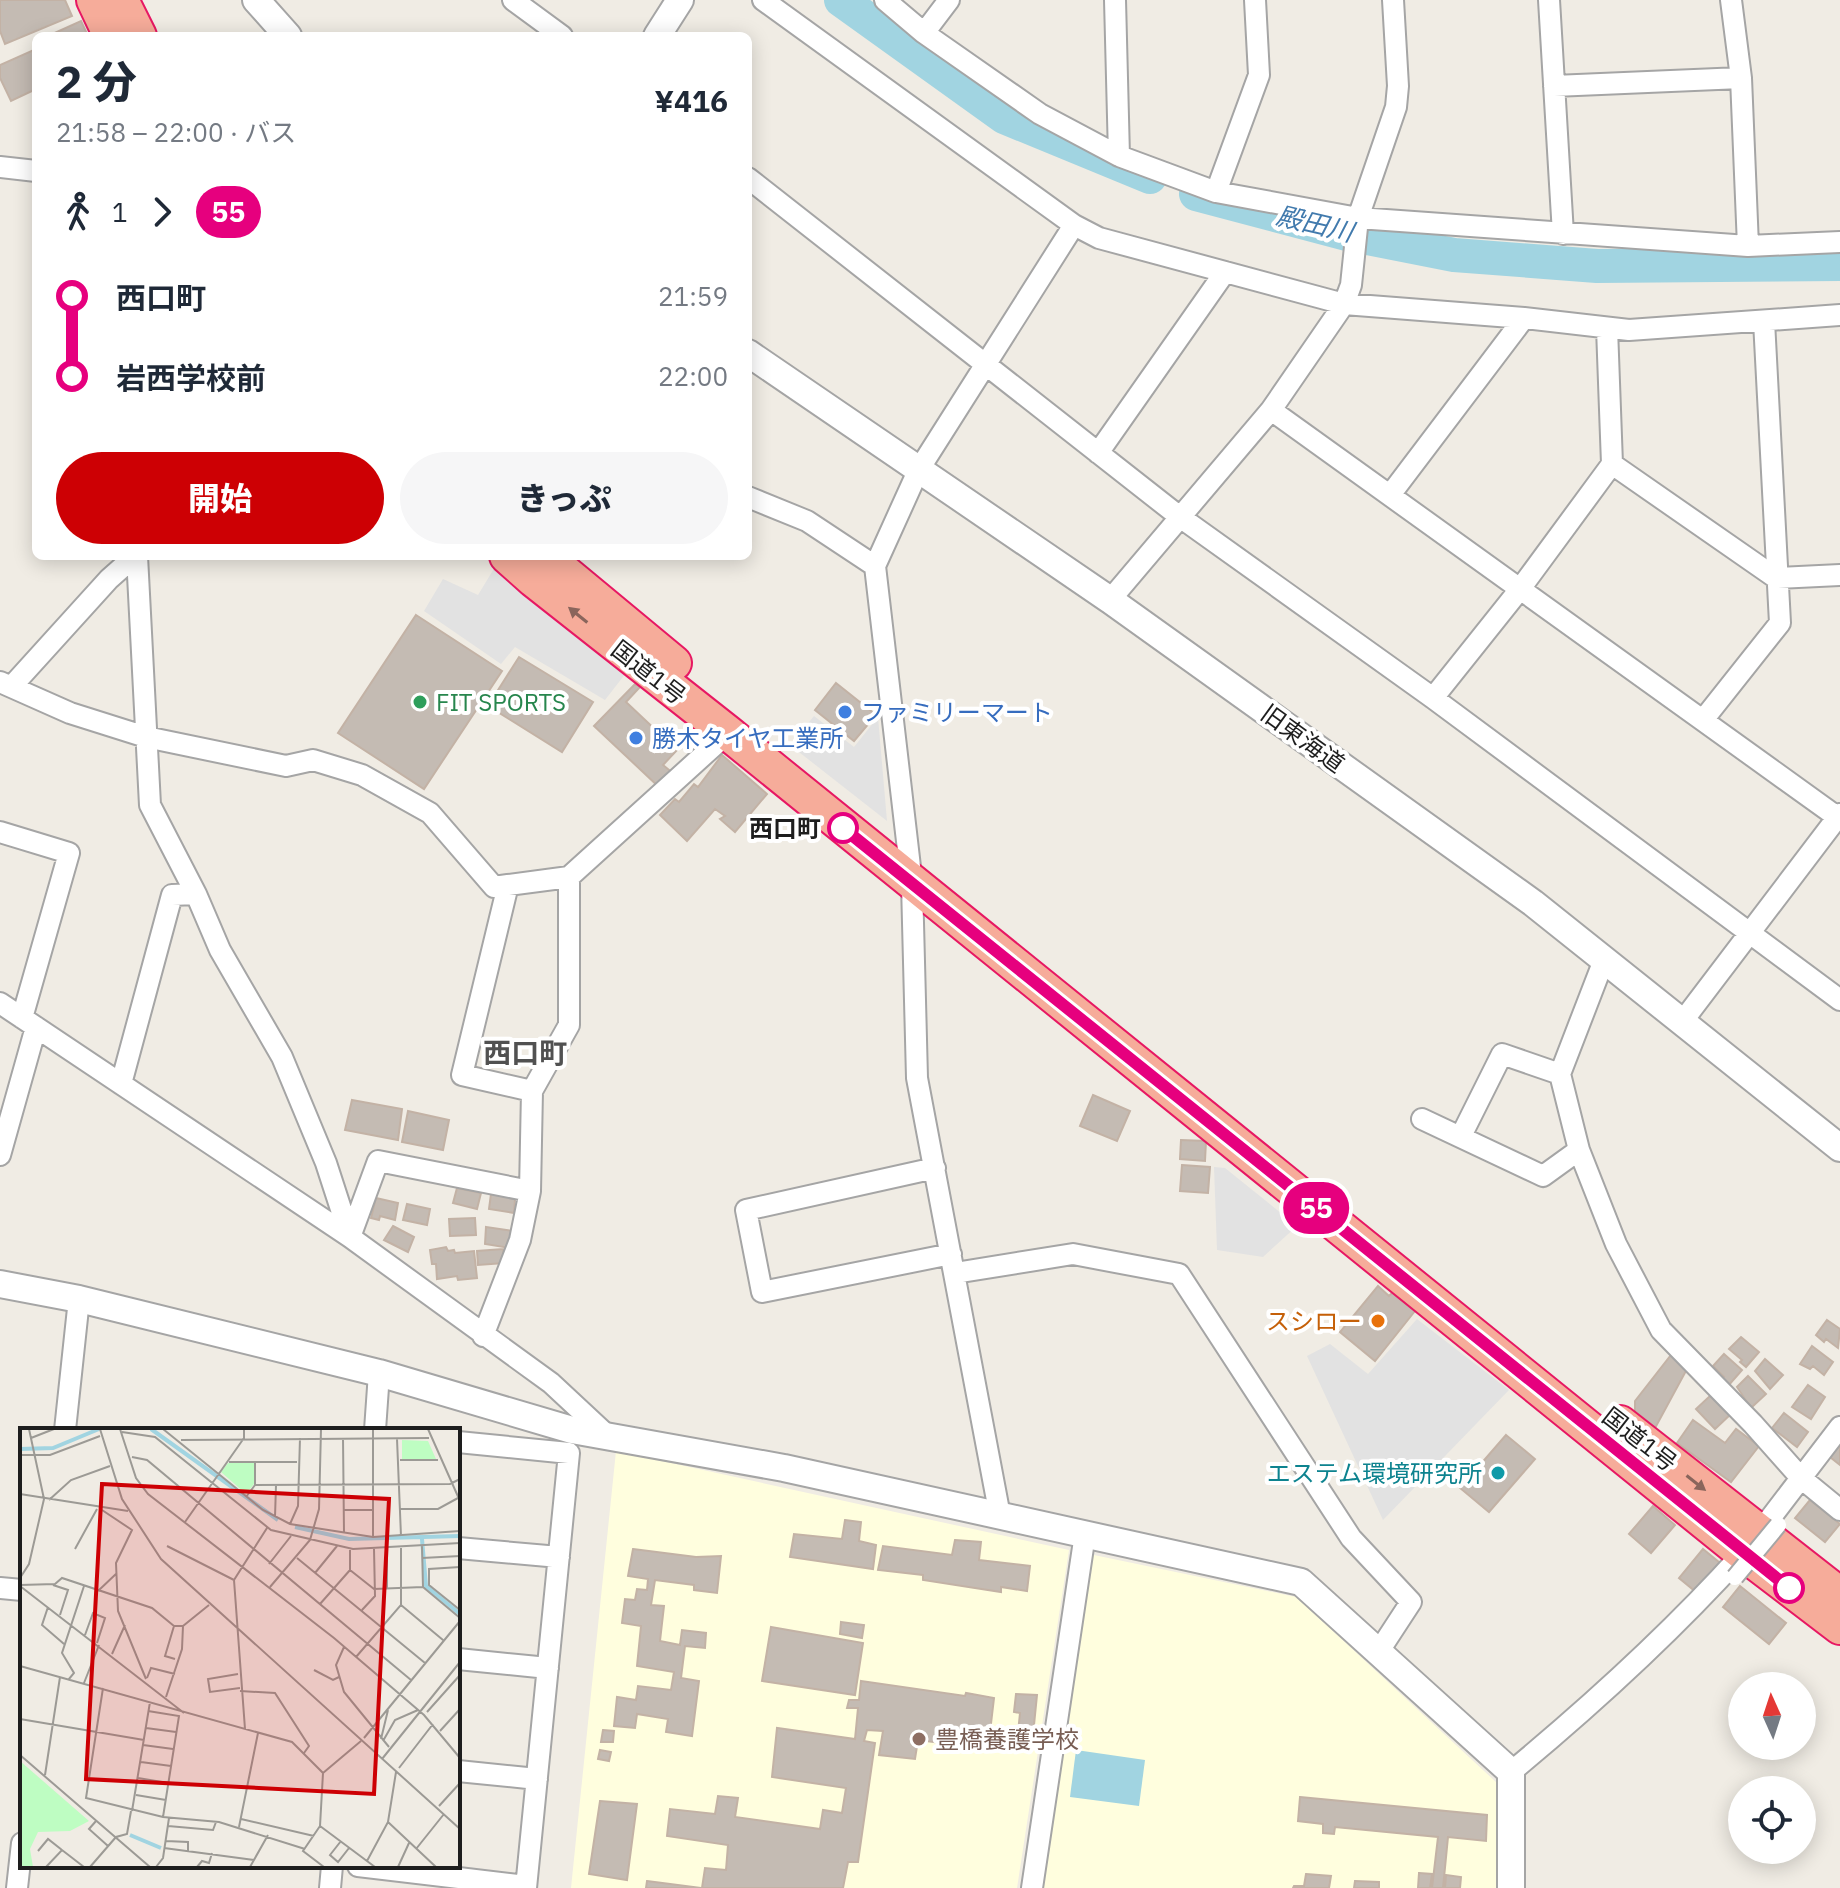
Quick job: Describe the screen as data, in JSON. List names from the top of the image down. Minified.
{"streets":{"highway":["国道1号"],"street":["旧東海道"]},"districts":["西口町"],"water":["殿田川"],"places":["FIT SPORTS","ファミリーマート","勝木タイヤ工業所","西口町","スシロー","エステム環境研究所","豊橋養護学校"],"lines":["bus line 55"],"north":"top","page":{"on_map":"55","heading":["2 分","21:58 – 22:00 · バス","¥416"],"legs":["1","55"],"list":[{"name":"西口町","value":"21:59"},{"name":"岩西学校前","value":"22:00"}],"buttons":["開始","きっぷ"]}}
